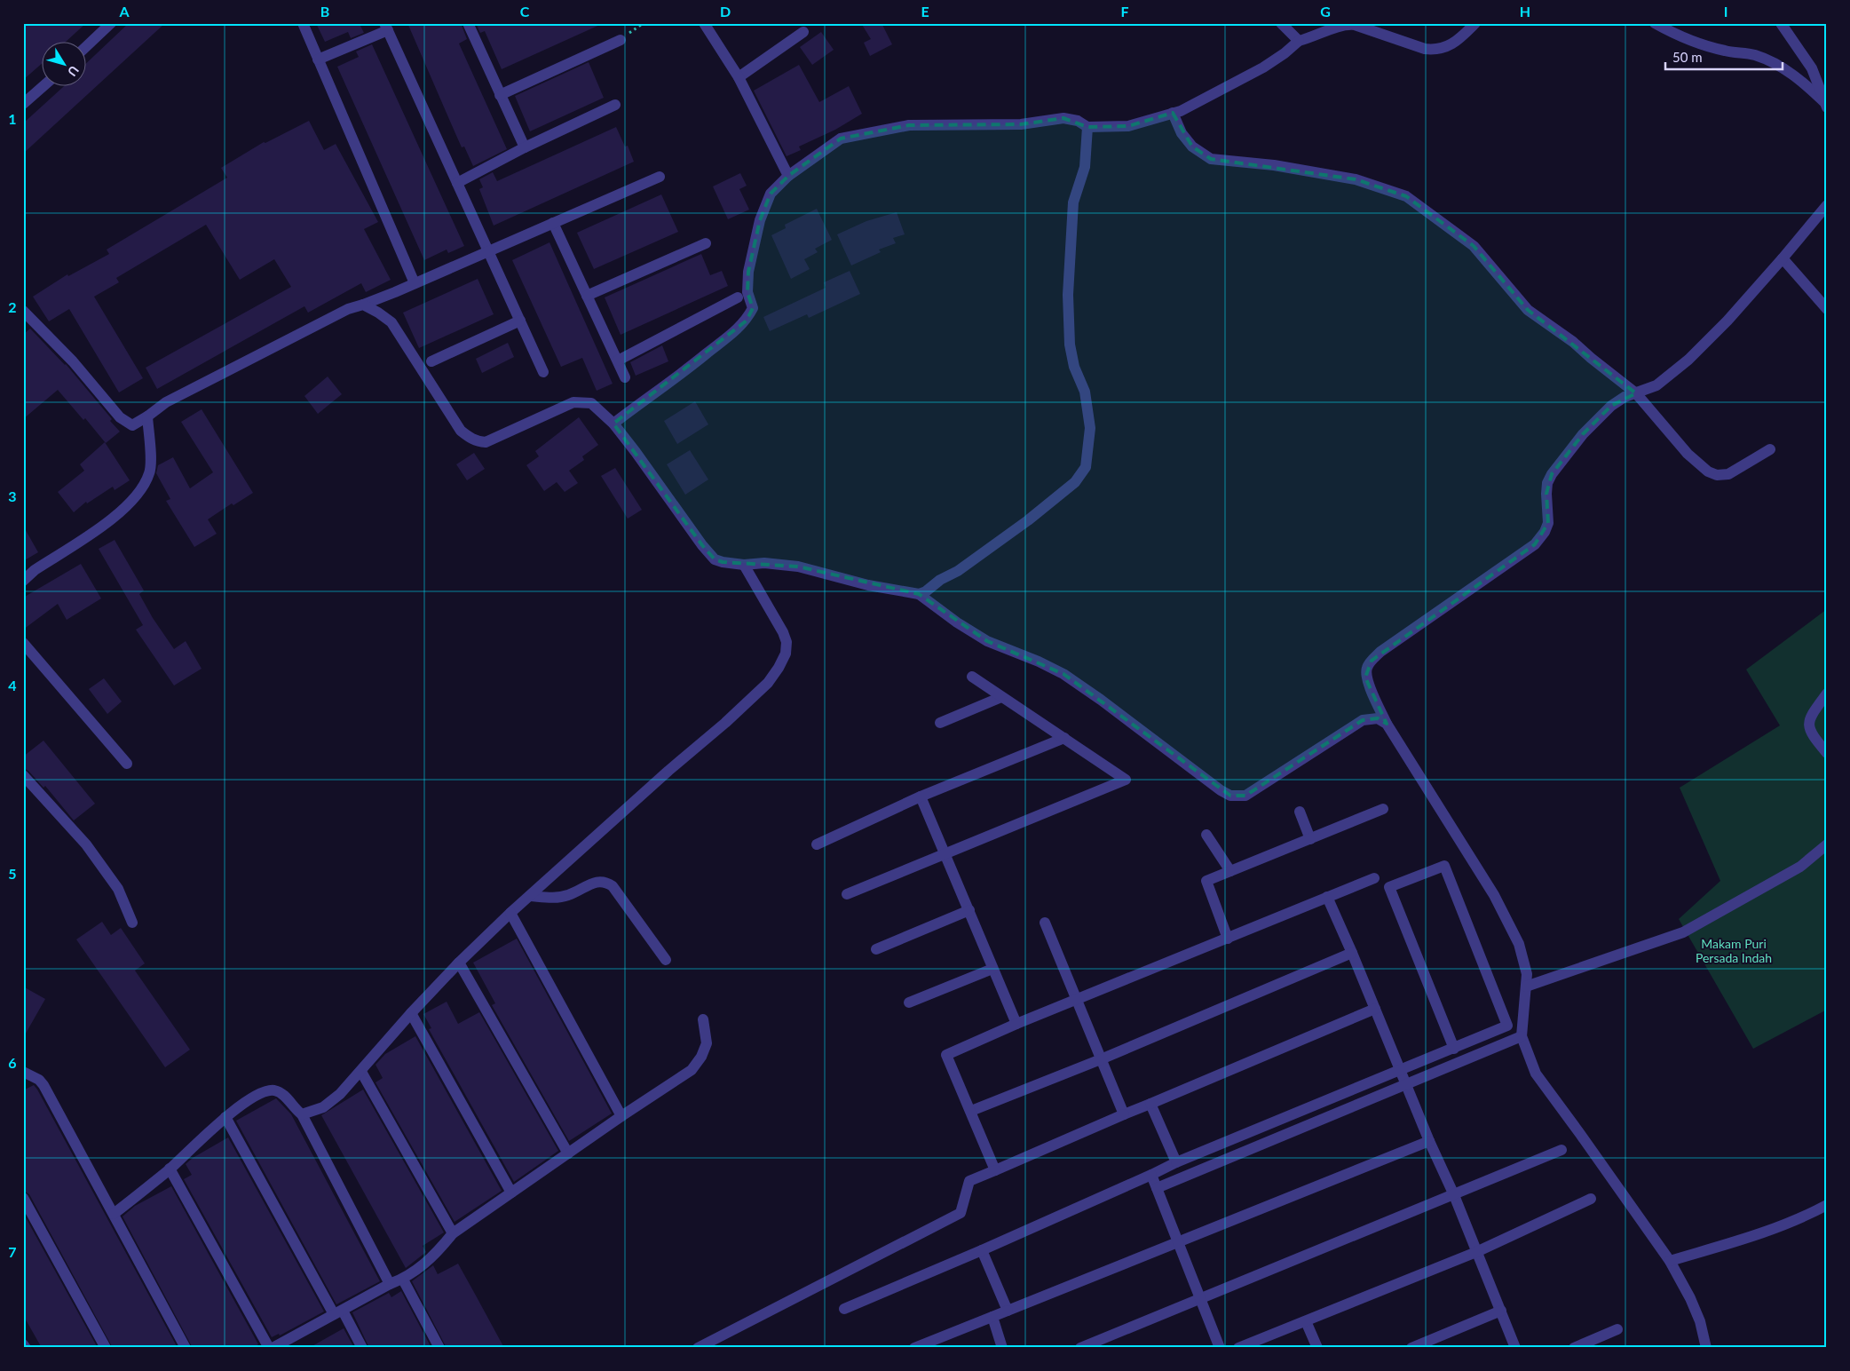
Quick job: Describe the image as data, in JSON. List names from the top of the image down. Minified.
{"parks":["Makam Puri Persada Indah"],"scale_bar":"50 m","north":"bottom right","grid":{"columns":["A","B","C","D","E","F","G","H","I"],"rows":["1","2","3","4","5","6","7"]}}
